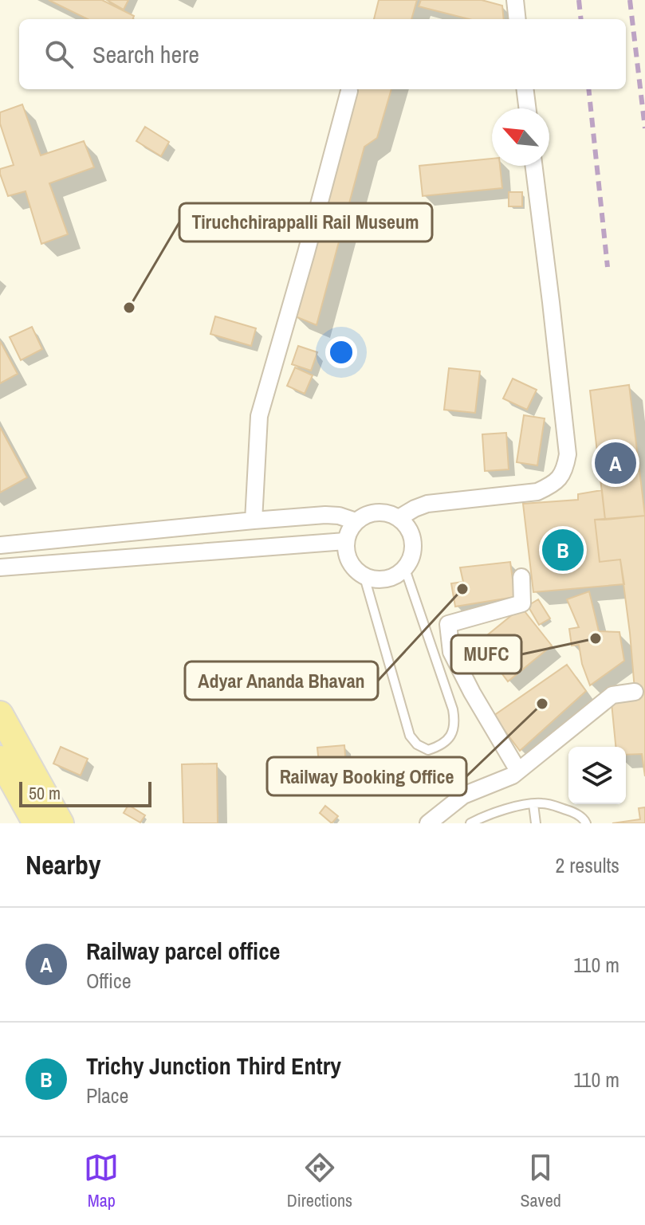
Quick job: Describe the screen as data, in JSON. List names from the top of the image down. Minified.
{"places":["Tiruchchirappalli Rail Museum","Adyar Ananda Bhavan","MUFC","Railway Booking Office"],"scale_bar":"50 m","north":"top left","page":{"search":"Search here","pins":["A","B"],"scale":"50 m","heading":["Nearby","2 results"],"list":[{"mark":"A","name":"Railway parcel office","note":"Office","value":"110 m"},{"mark":"B","name":"Trichy Junction Third Entry","note":"Place","value":"110 m"}],"nav":["Map","Directions","Saved"]}}
